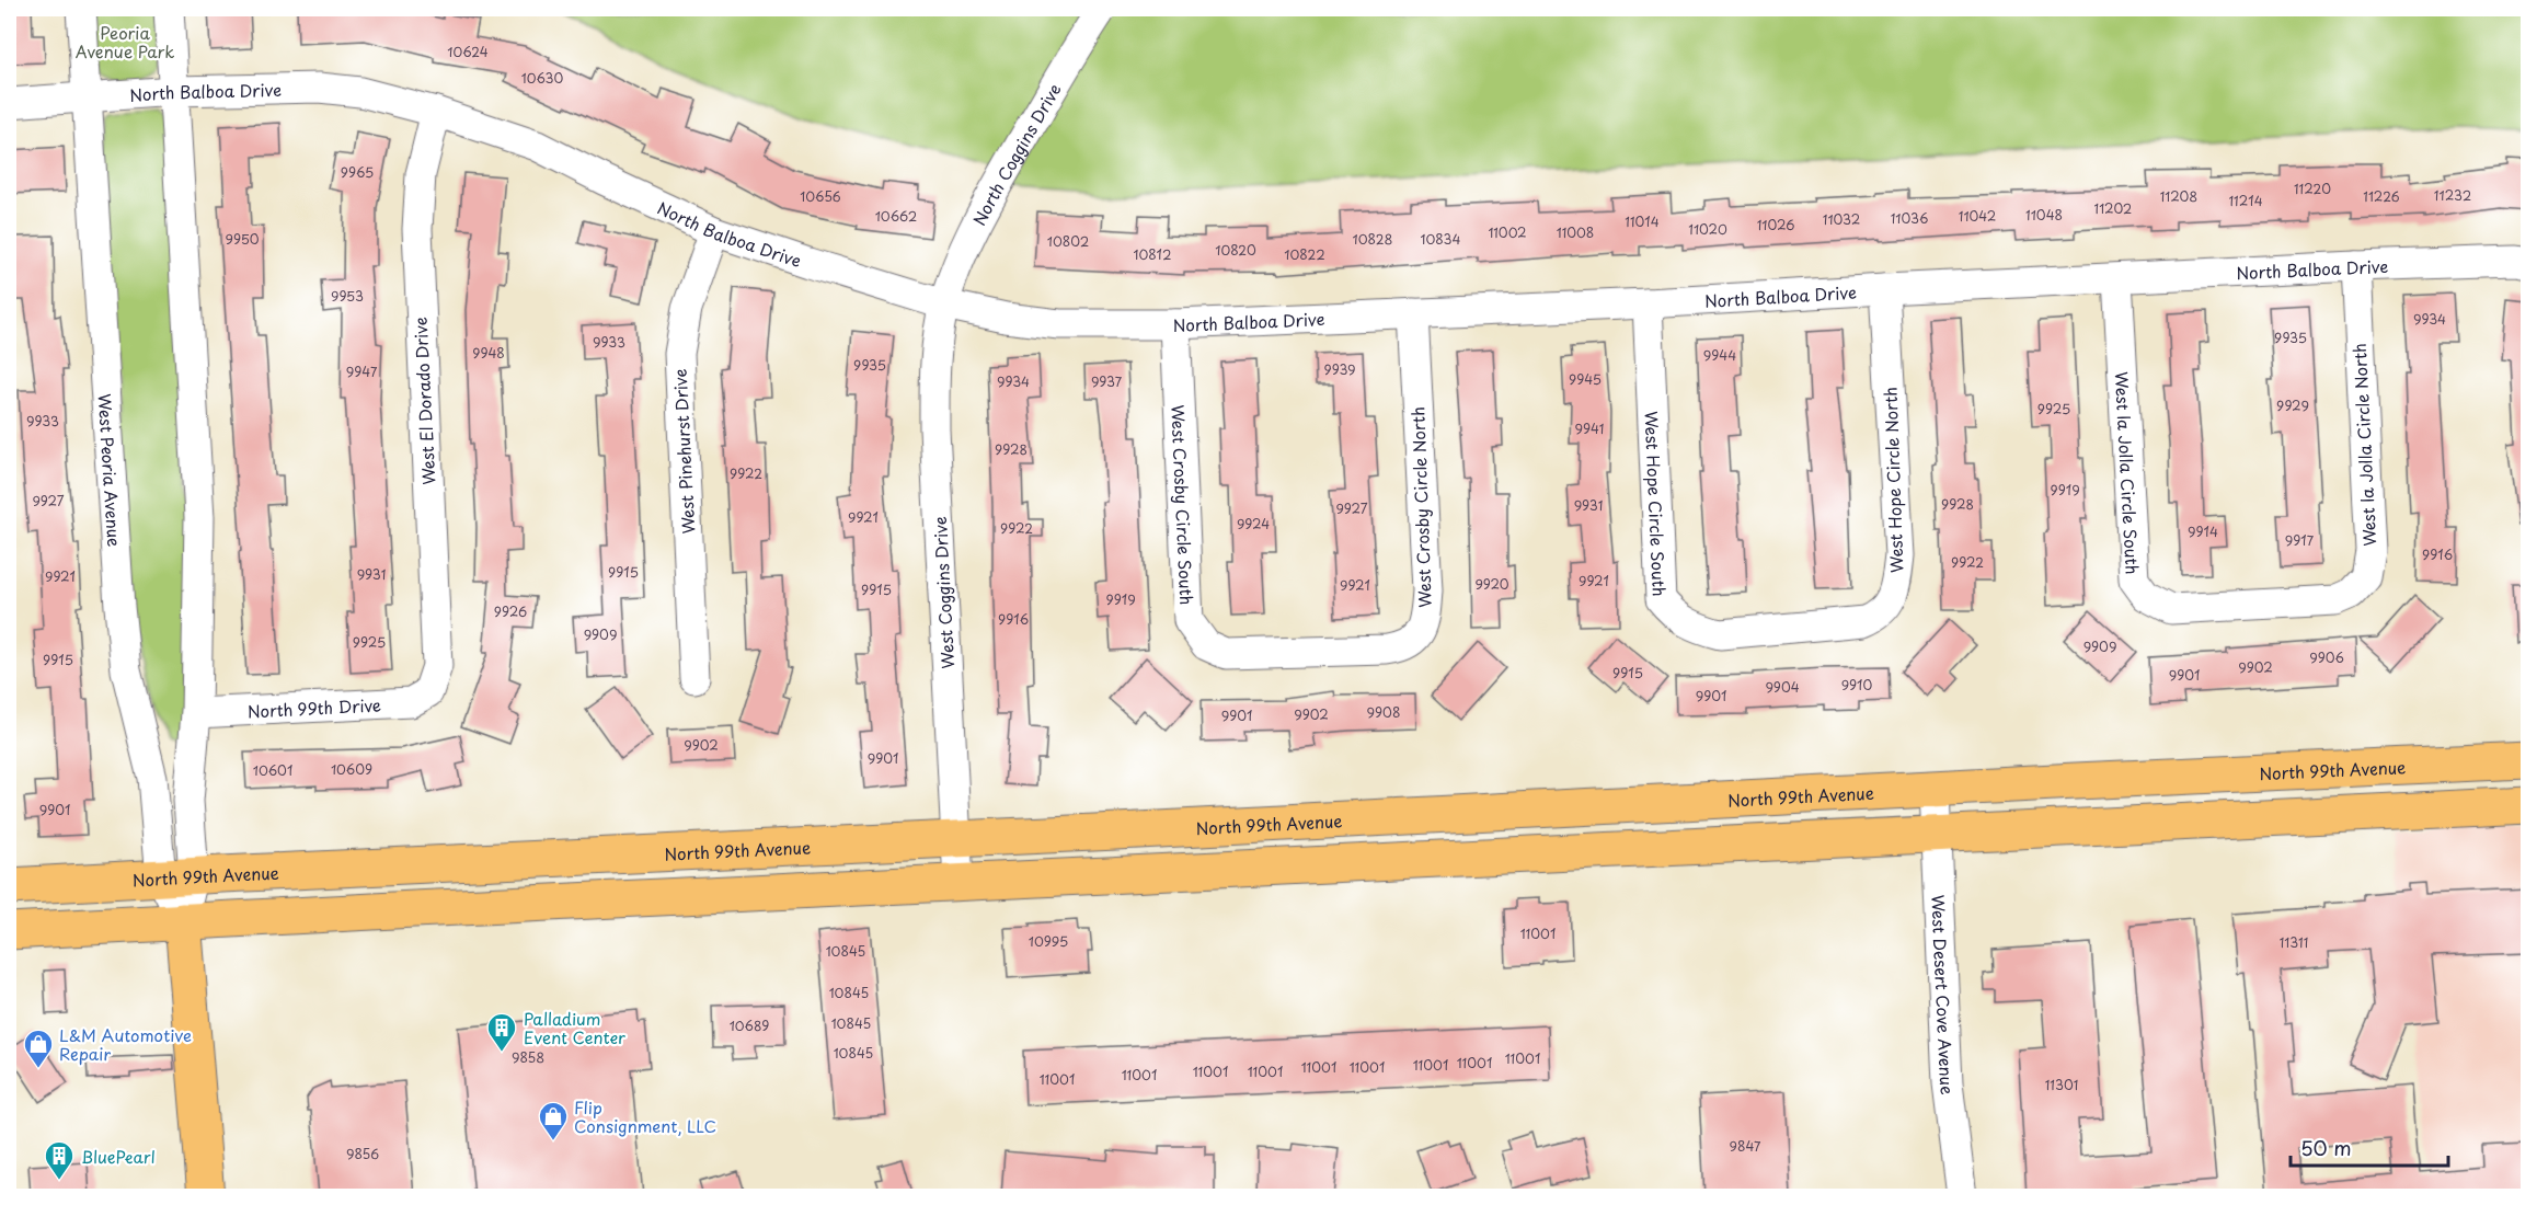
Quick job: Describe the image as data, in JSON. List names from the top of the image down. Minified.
{"streets":{"main road":["West Peoria Avenue","North 99th Avenue"],"street":["North Balboa Drive","North Coggins Drive","West El Dorado Drive","West la Jolla Circle North","West Pinehurst Drive","West la Jolla Circle South","West Hope Circle North","West Hope Circle South","West Crosby Circle South","West Crosby Circle North","West Coggins Drive","North 99th Drive","West Desert Cove Avenue"]},"crossings":[["North Balboa Drive","North Coggins Drive"],["North Balboa Drive","West El Dorado Drive"],["North Balboa Drive","West la Jolla Circle North"],["North Balboa Drive","West Pinehurst Drive"],["North Balboa Drive","West Peoria Avenue"],["North Balboa Drive","West la Jolla Circle South"],["North Balboa Drive","West Hope Circle North"],["North Balboa Drive","West Hope Circle South"],["North Balboa Drive","West Crosby Circle South"],["North Balboa Drive","West Crosby Circle North"],["North Balboa Drive","West Coggins Drive"],["North Coggins Drive","West Coggins Drive"],["West El Dorado Drive","North 99th Drive"],["West la Jolla Circle North","West la Jolla Circle South"],["West Peoria Avenue","North 99th Drive"],["West Peoria Avenue","North 99th Avenue"],["West Hope Circle North","West Hope Circle South"],["West Crosby Circle South","West Crosby Circle North"],["West Coggins Drive","North 99th Avenue"],["North 99th Avenue","West Desert Cove Avenue"]],"parks":["Peoria Avenue Park"],"places":{"building":["Palladium Event Center","BluePearl"],"shop":["L&M Automotive Repair","Flip Consignment, LLC"]},"house_numbers":["10624","10630","9965","11220","11232","10656","11208","11226","11214","11202","11048","10662","11042","11036","11032","11014","11026","11020","11002","11008","9950","10828","10834","10802","10820","10812","10822","9953","9934","9935","9933","9948","9944","9935","9939","9947","9945","9934","9937","9929","9925","9933","9941","9928","9922","9919","9927","9928","9931","9927","9921","9924","9922","9914","9917","9916","9922","9915","9931","9921","9921","9920","9921","9915","9919","9926","9916","9909","9925","9909","9906","9915","9902","9915","9901","9910","9904","9901","9908","9902","9901","9902","9901","10609","10601","9901","11001","10995","11311","10845","10845","10845","10689","10845","9858","11001","11001","11001","11001","11001","11001","11001","11001","11001","11301","9847","9856"],"scale_bar":"50 m"}
